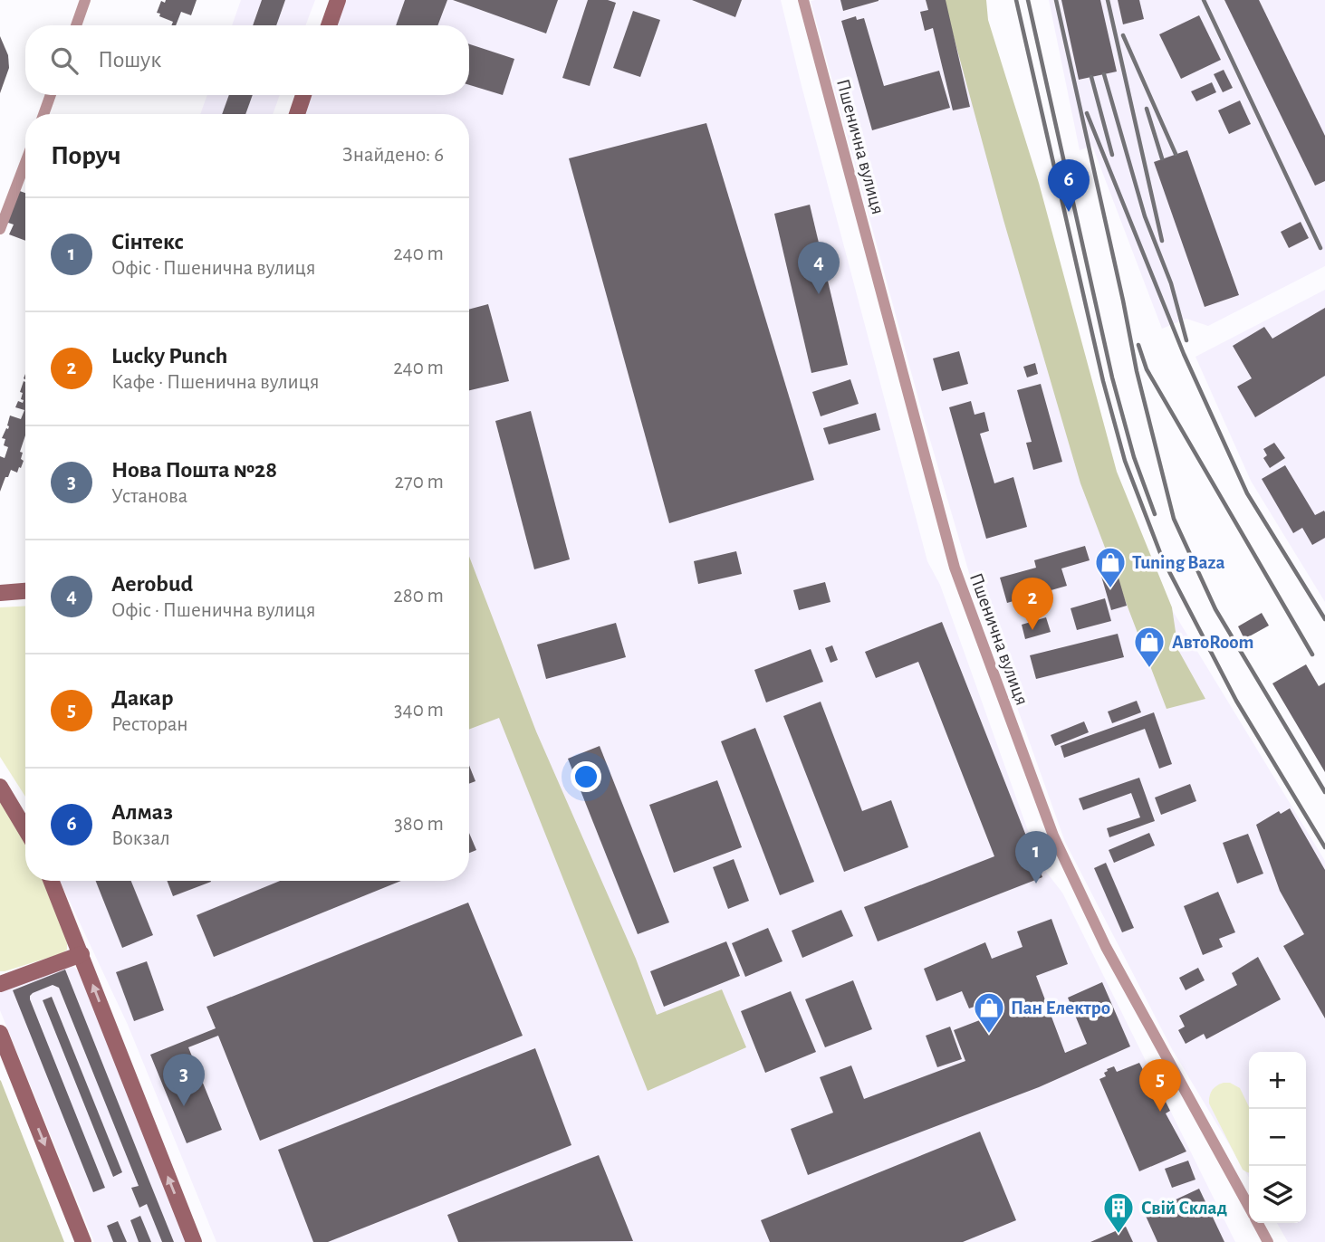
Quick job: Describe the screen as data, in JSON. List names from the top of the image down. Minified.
{"streets":{"street":["Пшенична вулиця"]},"places":{"shop":["Tuning Baza","АвтоRoom","Пан Електро"],"building":["Свій Склад"]},"page":{"search":"Пошук","heading":["Поруч","Знайдено: 6"],"pins":["6","4","2","1","3","5"],"list":[{"mark":"1","name":"Сінтекс","note":"Офіс · Пшенична вулиця","value":"240 m"},{"mark":"2","name":"Lucky Punch","note":"Кафе · Пшенична вулиця","value":"240 m"},{"mark":"3","name":"Нова Пошта №28","note":"Установа","value":"270 m"},{"mark":"4","name":"Aerobud","note":"Офіс · Пшенична вулиця","value":"280 m"},{"mark":"5","name":"Дакар","note":"Ресторан","value":"340 m"},{"mark":"6","name":"Алмаз","note":"Вокзал","value":"380 m"}],"map_buttons":["+","−"]}}
